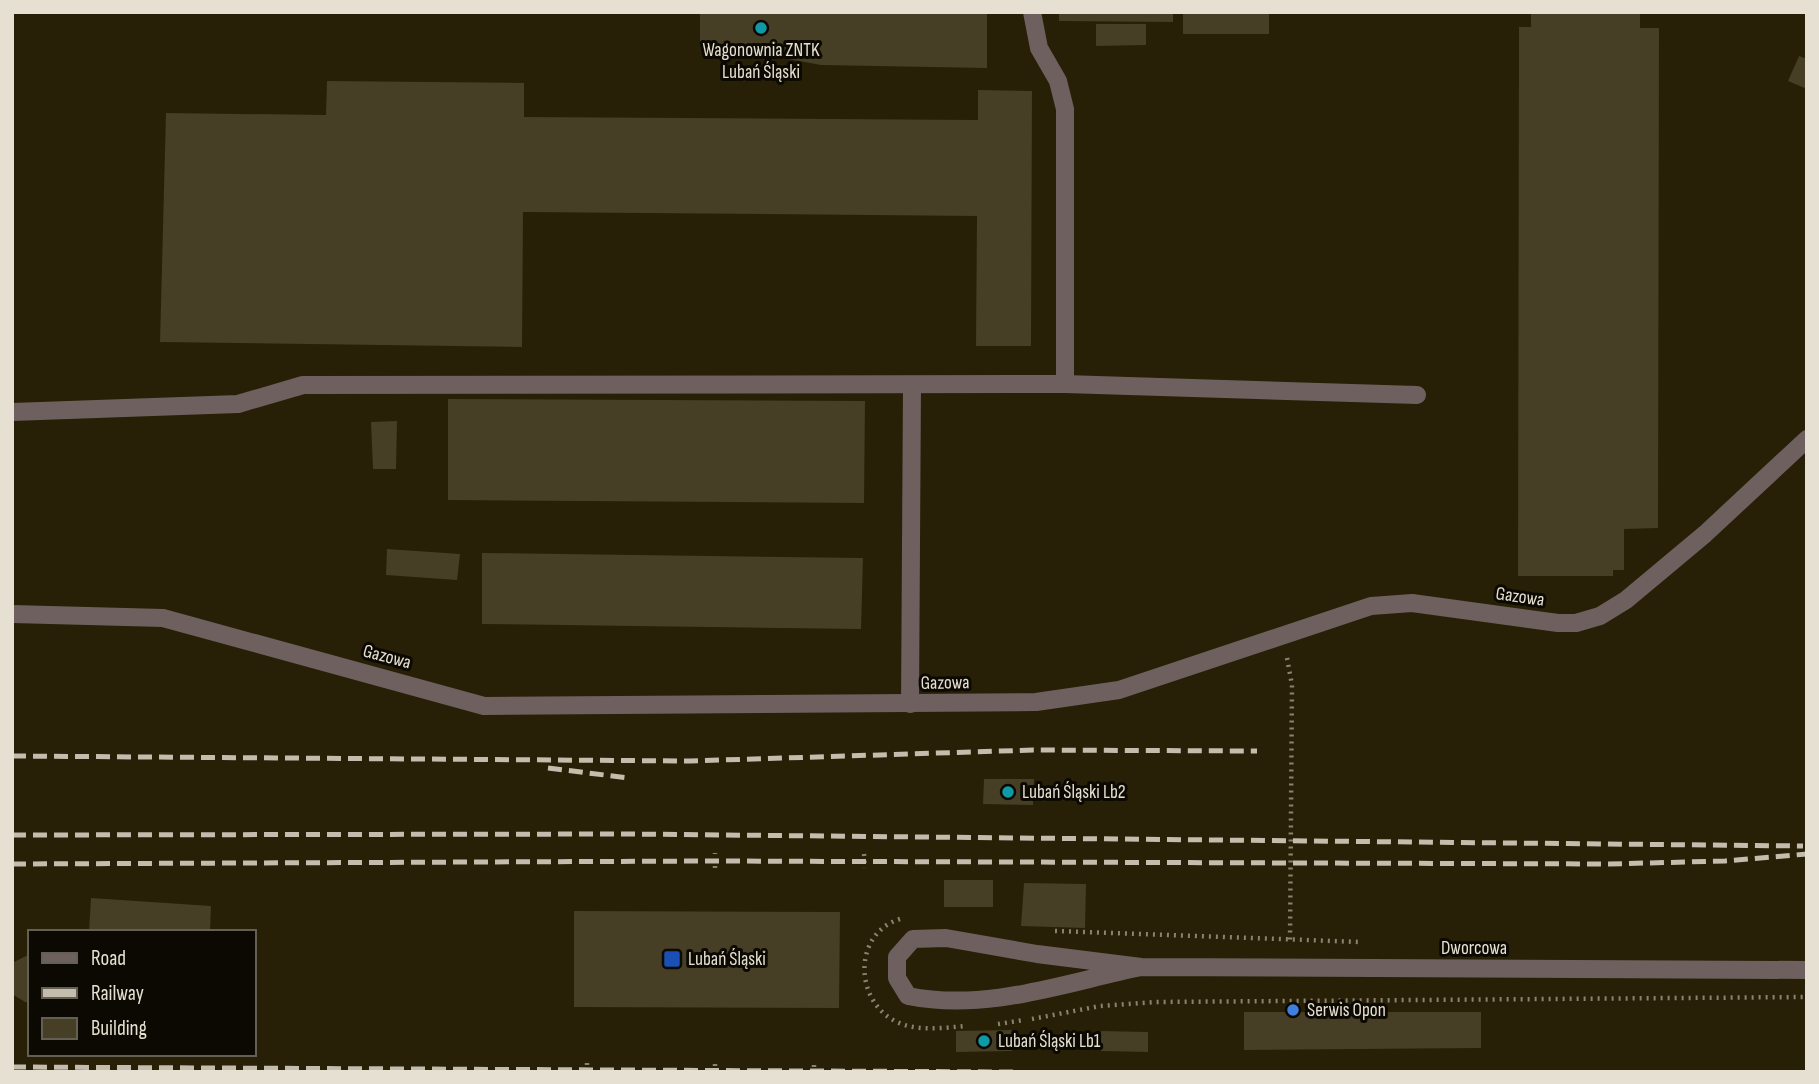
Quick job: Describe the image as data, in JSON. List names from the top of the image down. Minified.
{"streets":{"street":["Gazowa","Dworcowa"]},"places":{"other":["Wagonownia ZNTK Lubań Śląski","Lubań Śląski Lb2","Serwis Opon","Lubań Śląski Lb1"],"transit":["Lubań Śląski"]},"legend":["Road","Railway","Building"]}
